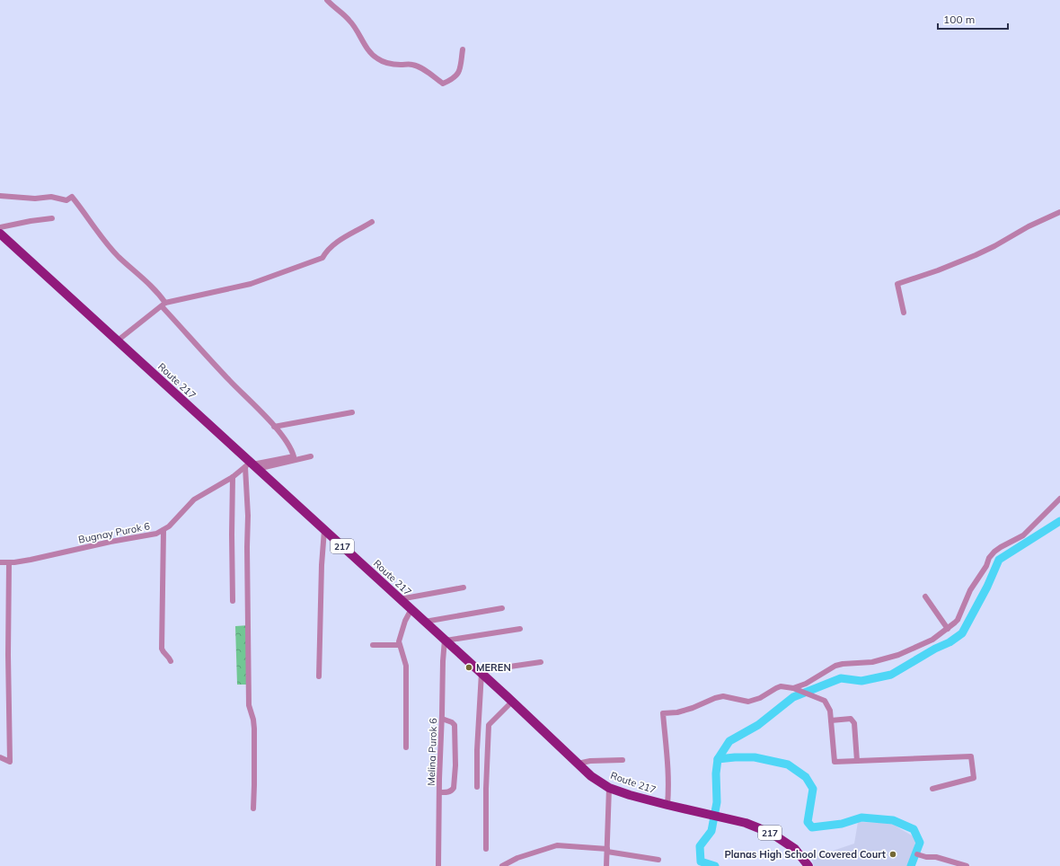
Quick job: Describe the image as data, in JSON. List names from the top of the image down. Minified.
{"streets":{"main road":["Route 217","217"],"street":["Bugnay Purok 6","Melina Purok 6"]},"crossings":[["Route 217","Bugnay Purok 6"],["Route 217","Melina Purok 6"]],"places":["MEREN","Planas High School Covered Court"],"scale_bar":"100 m"}
